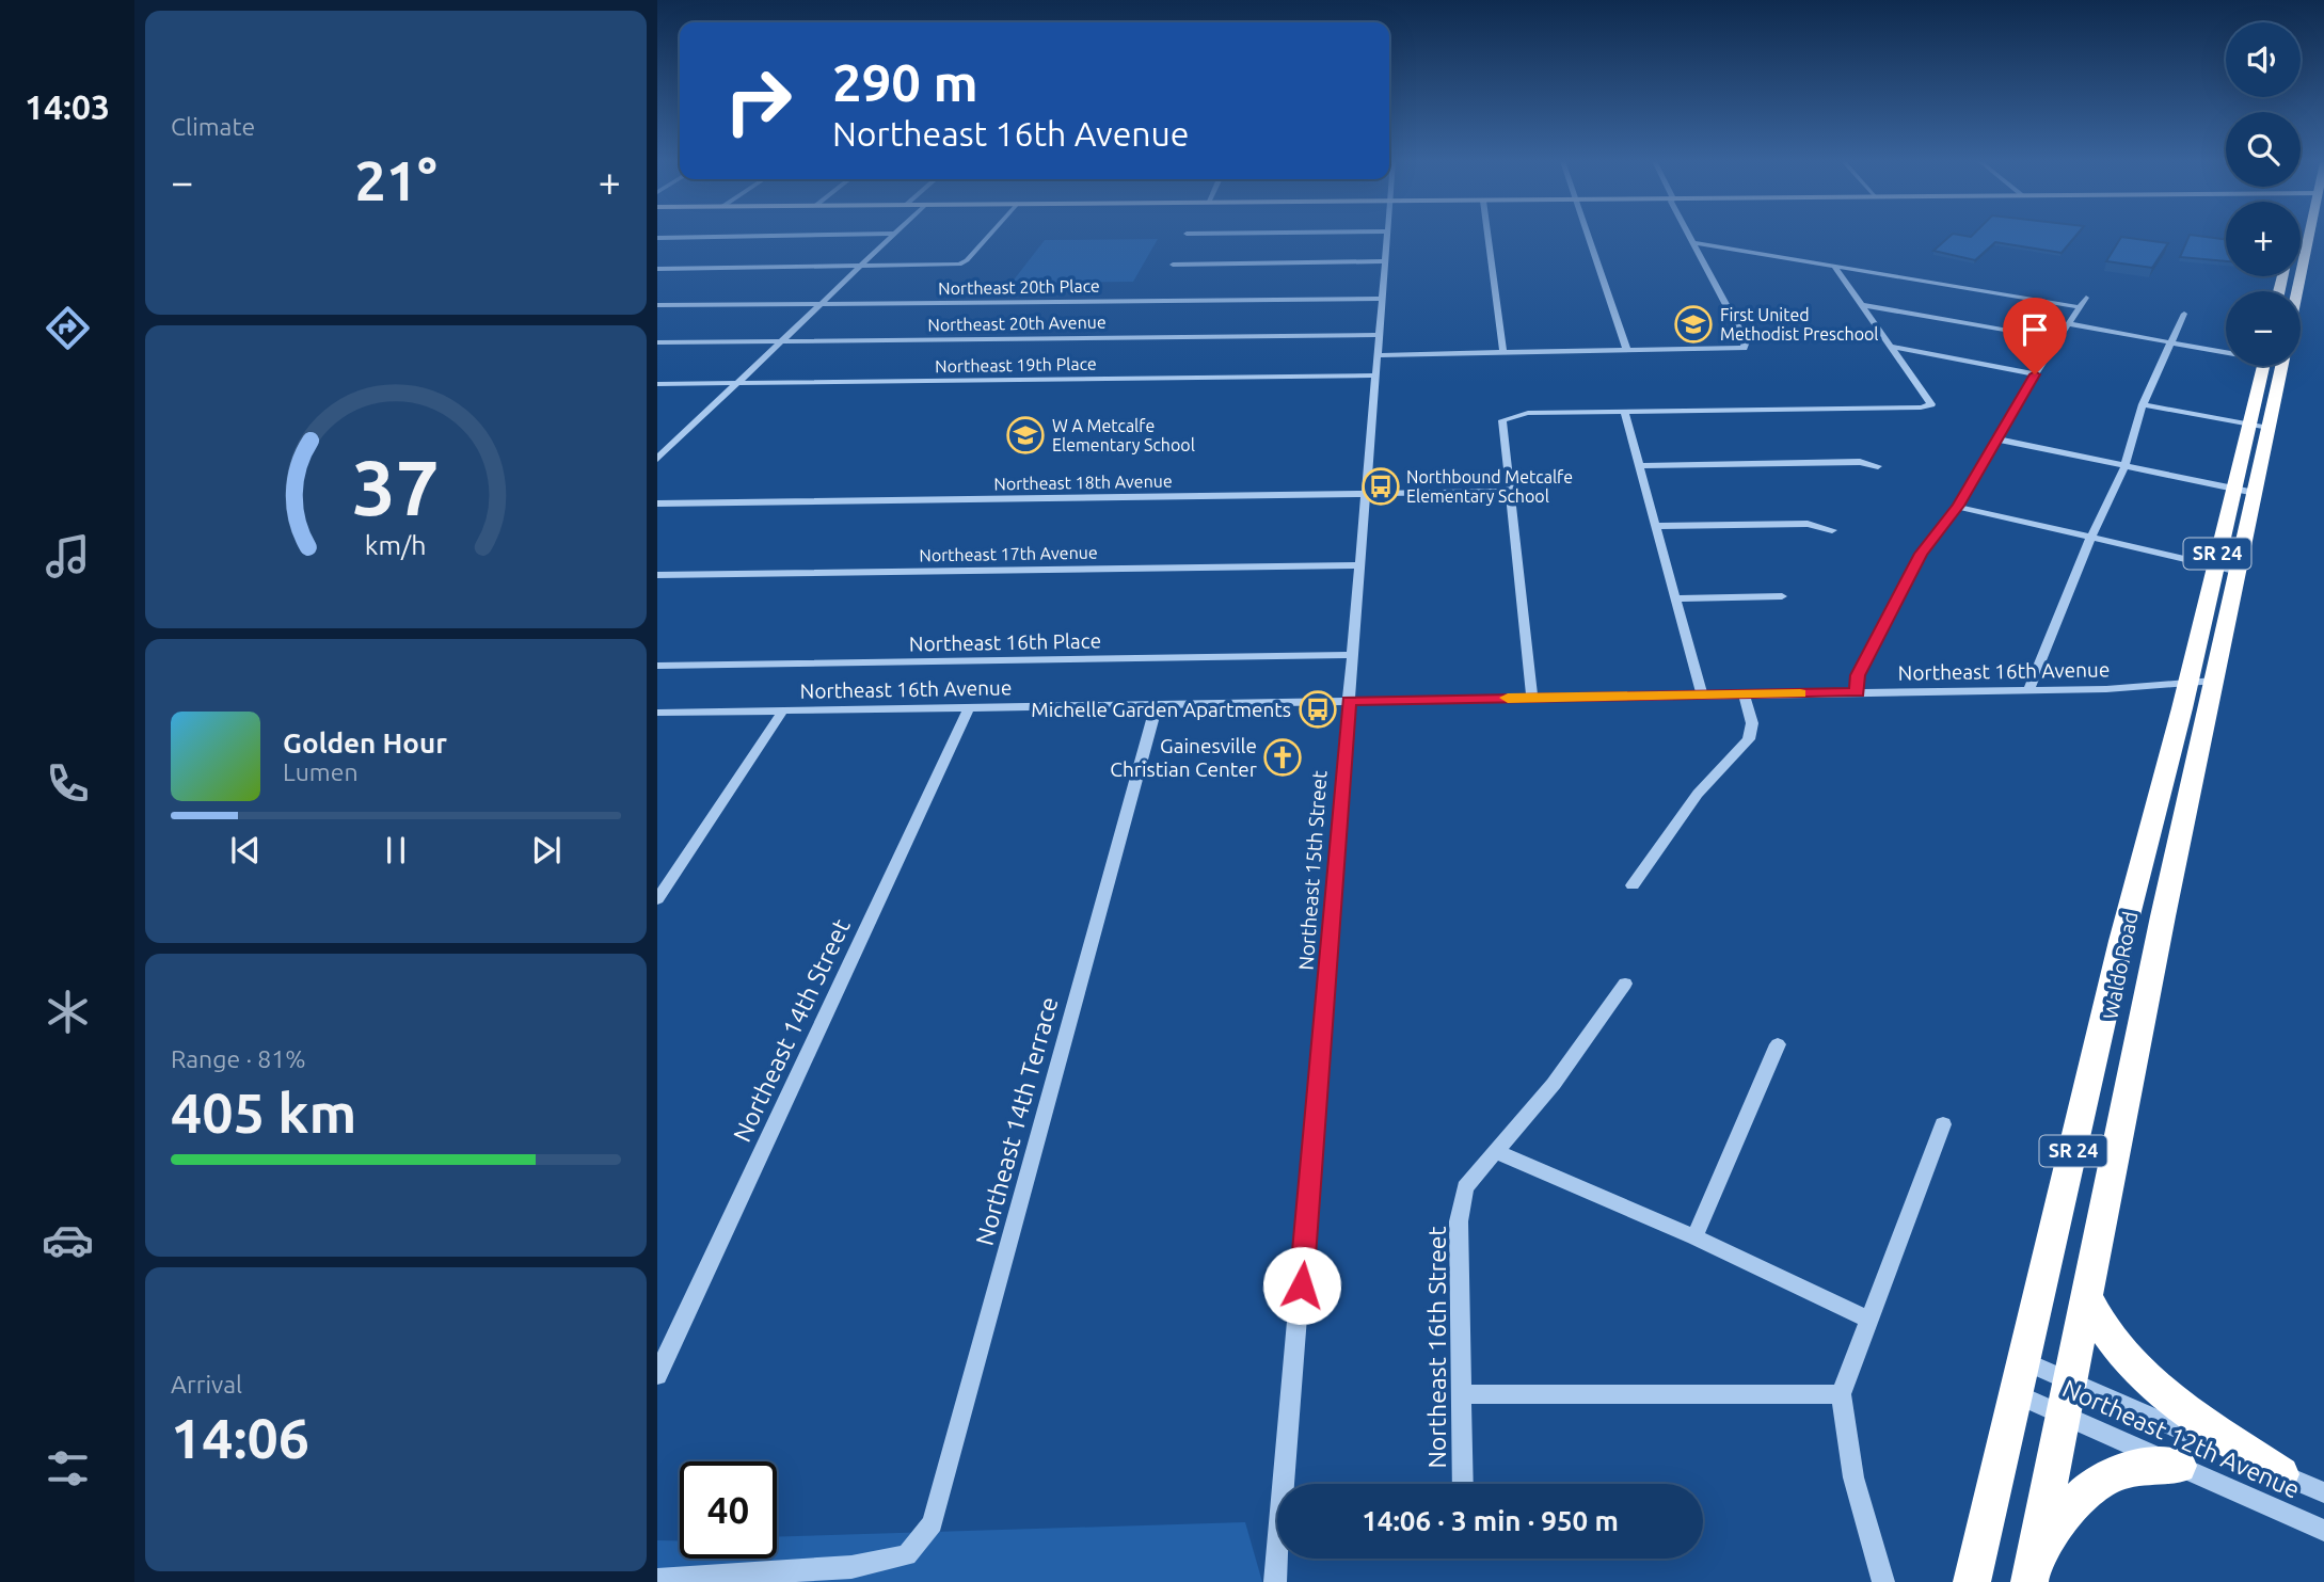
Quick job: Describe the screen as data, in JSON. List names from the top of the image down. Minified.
{"streets":{"highway":["SR 24","Waldo Road"],"street":["Northeast 20th Place","Northeast 20th Avenue","Northeast 19th Place","Northeast 18th Avenue","Northeast 17th Avenue","Northeast 16th Place","Northeast 16th Avenue","Northeast 15th Street","Northeast 14th Street","Northeast 14th Terrace","Northeast 16th Street","Northeast 12th Avenue"]},"crossings":[["Northeast 20th Place","Northeast 15th Street"],["Northeast 20th Avenue","Northeast 15th Street"],["Northeast 19th Place","Northeast 15th Street"],["Northeast 18th Avenue","Northeast 15th Street"],["Northeast 17th Avenue","Northeast 15th Street"],["SR 24","Waldo Road"],["Northeast 16th Place","Northeast 15th Street"],["Northeast 16th Avenue","Northeast 15th Street"],["Northeast 16th Avenue","Waldo Road"],["Northeast 16th Avenue","Northeast 14th Street"],["Northeast 16th Avenue","Northeast 14th Terrace"],["Waldo Road","Northeast 12th Avenue"]],"places":{"school or university":["First United Methodist Preschool","W A Metcalfe Elementary School"],"bus stop":["Northbound Metcalfe Elementary School","Michelle Garden Apartments"],"church":["Gainesville Christian Center"]},"page":{"tabs":"14:03","tile":["Climate",["Range · 81%","405 km"],["Arrival","14:06"]],"map_buttons":["+","−"],"turn":["290 m","Northeast 16th Avenue"],"heat":["−","21°","+"],"song":["Golden Hour","Lumen"],"limit":"40","trip":"14:06 · 3 min · 950 m","gauge":["37","km/h"]}}
